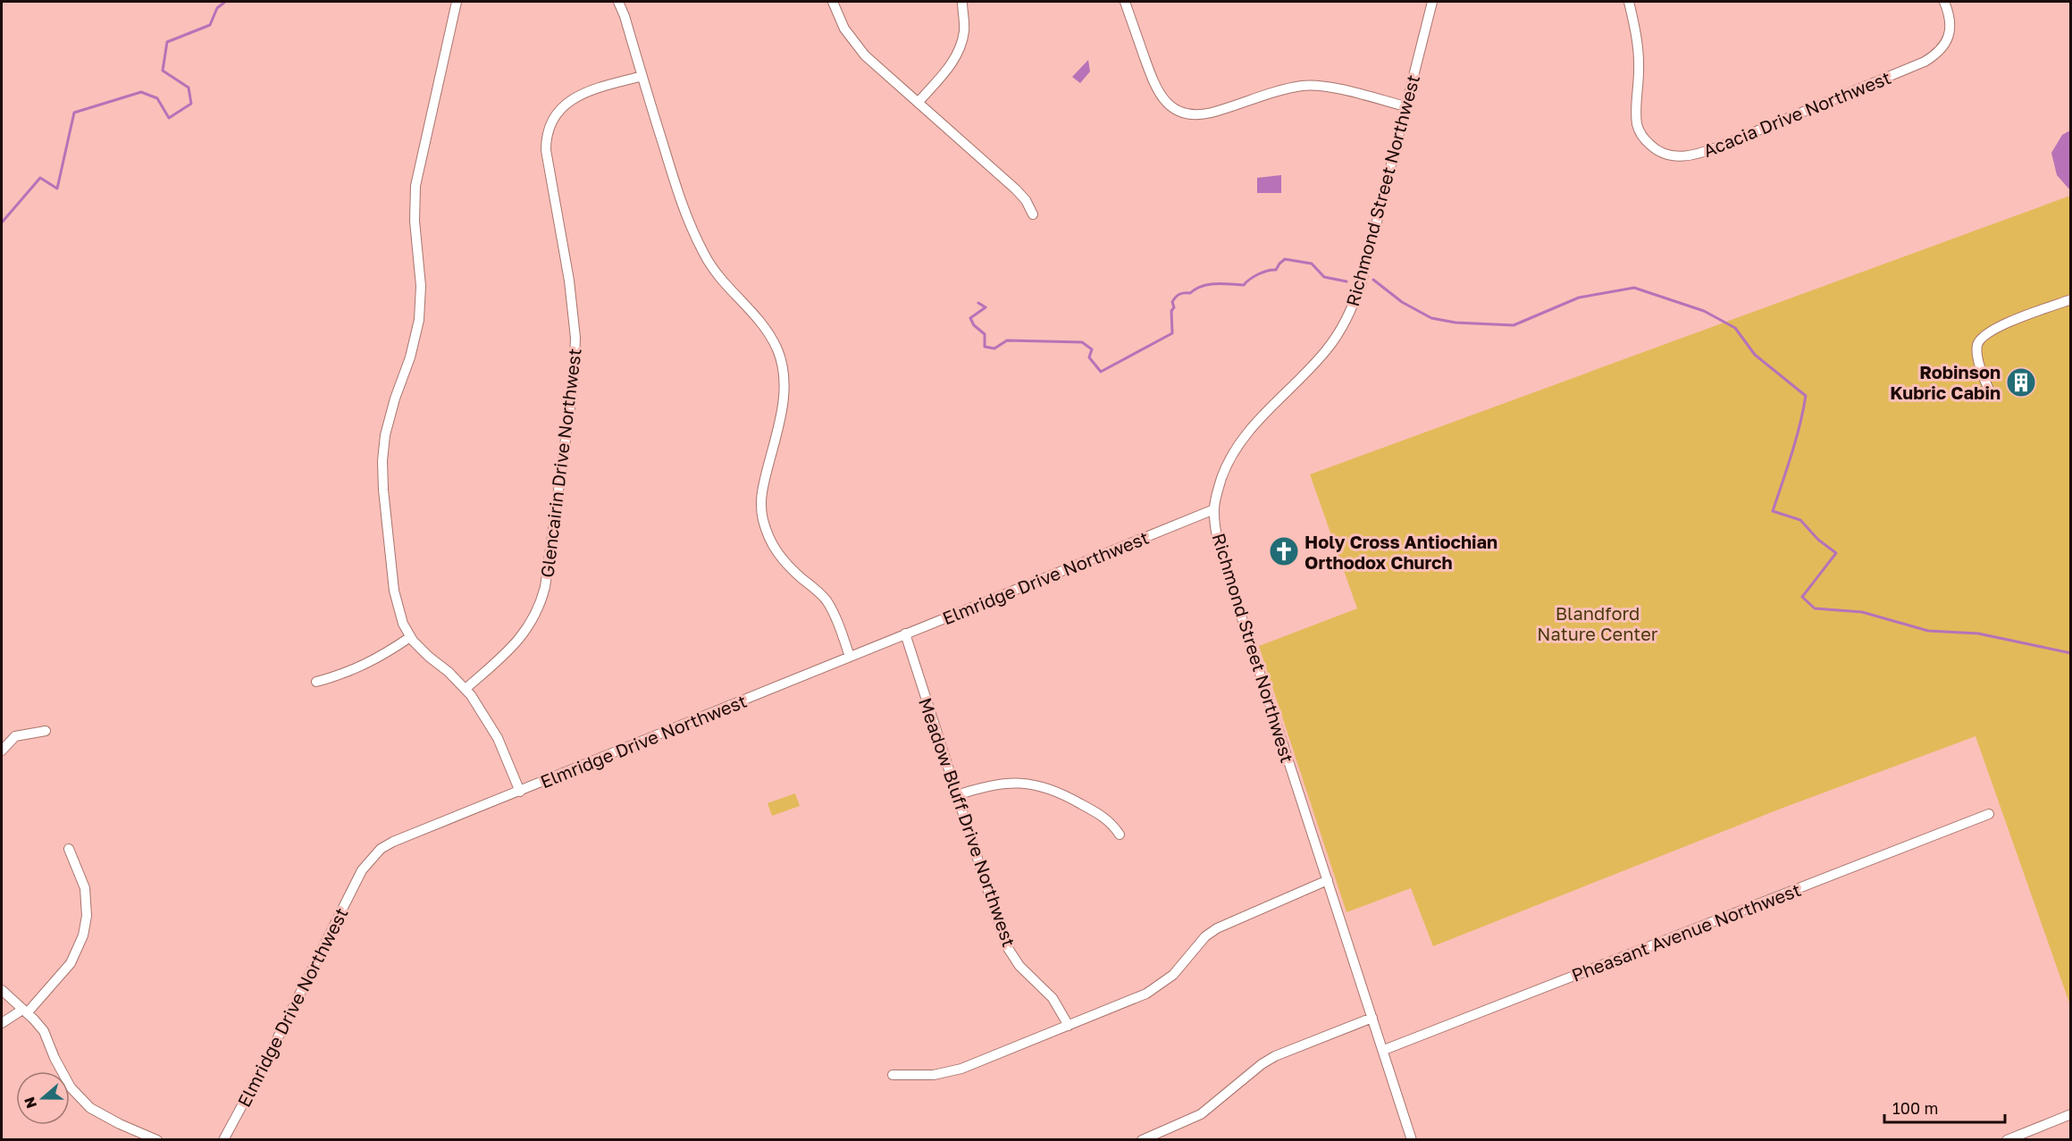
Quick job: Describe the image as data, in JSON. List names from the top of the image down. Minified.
{"streets":{"street":["Acacia Drive Northwest","Richmond Street Northwest","Glencairin Drive Northwest","Elmridge Drive Northwest","Meadow Bluff Drive Northwest","Pheasant Avenue Northwest"]},"crossings":[["Richmond Street Northwest","Elmridge Drive Northwest"],["Richmond Street Northwest","Pheasant Avenue Northwest"],["Elmridge Drive Northwest","Meadow Bluff Drive Northwest"]],"parks":["Blandford Nature Center"],"places":{"building":["Robinson Kubric Cabin"],"church":["Holy Cross Antiochian Orthodox Church"]},"scale_bar":"100 m","north":"left"}
